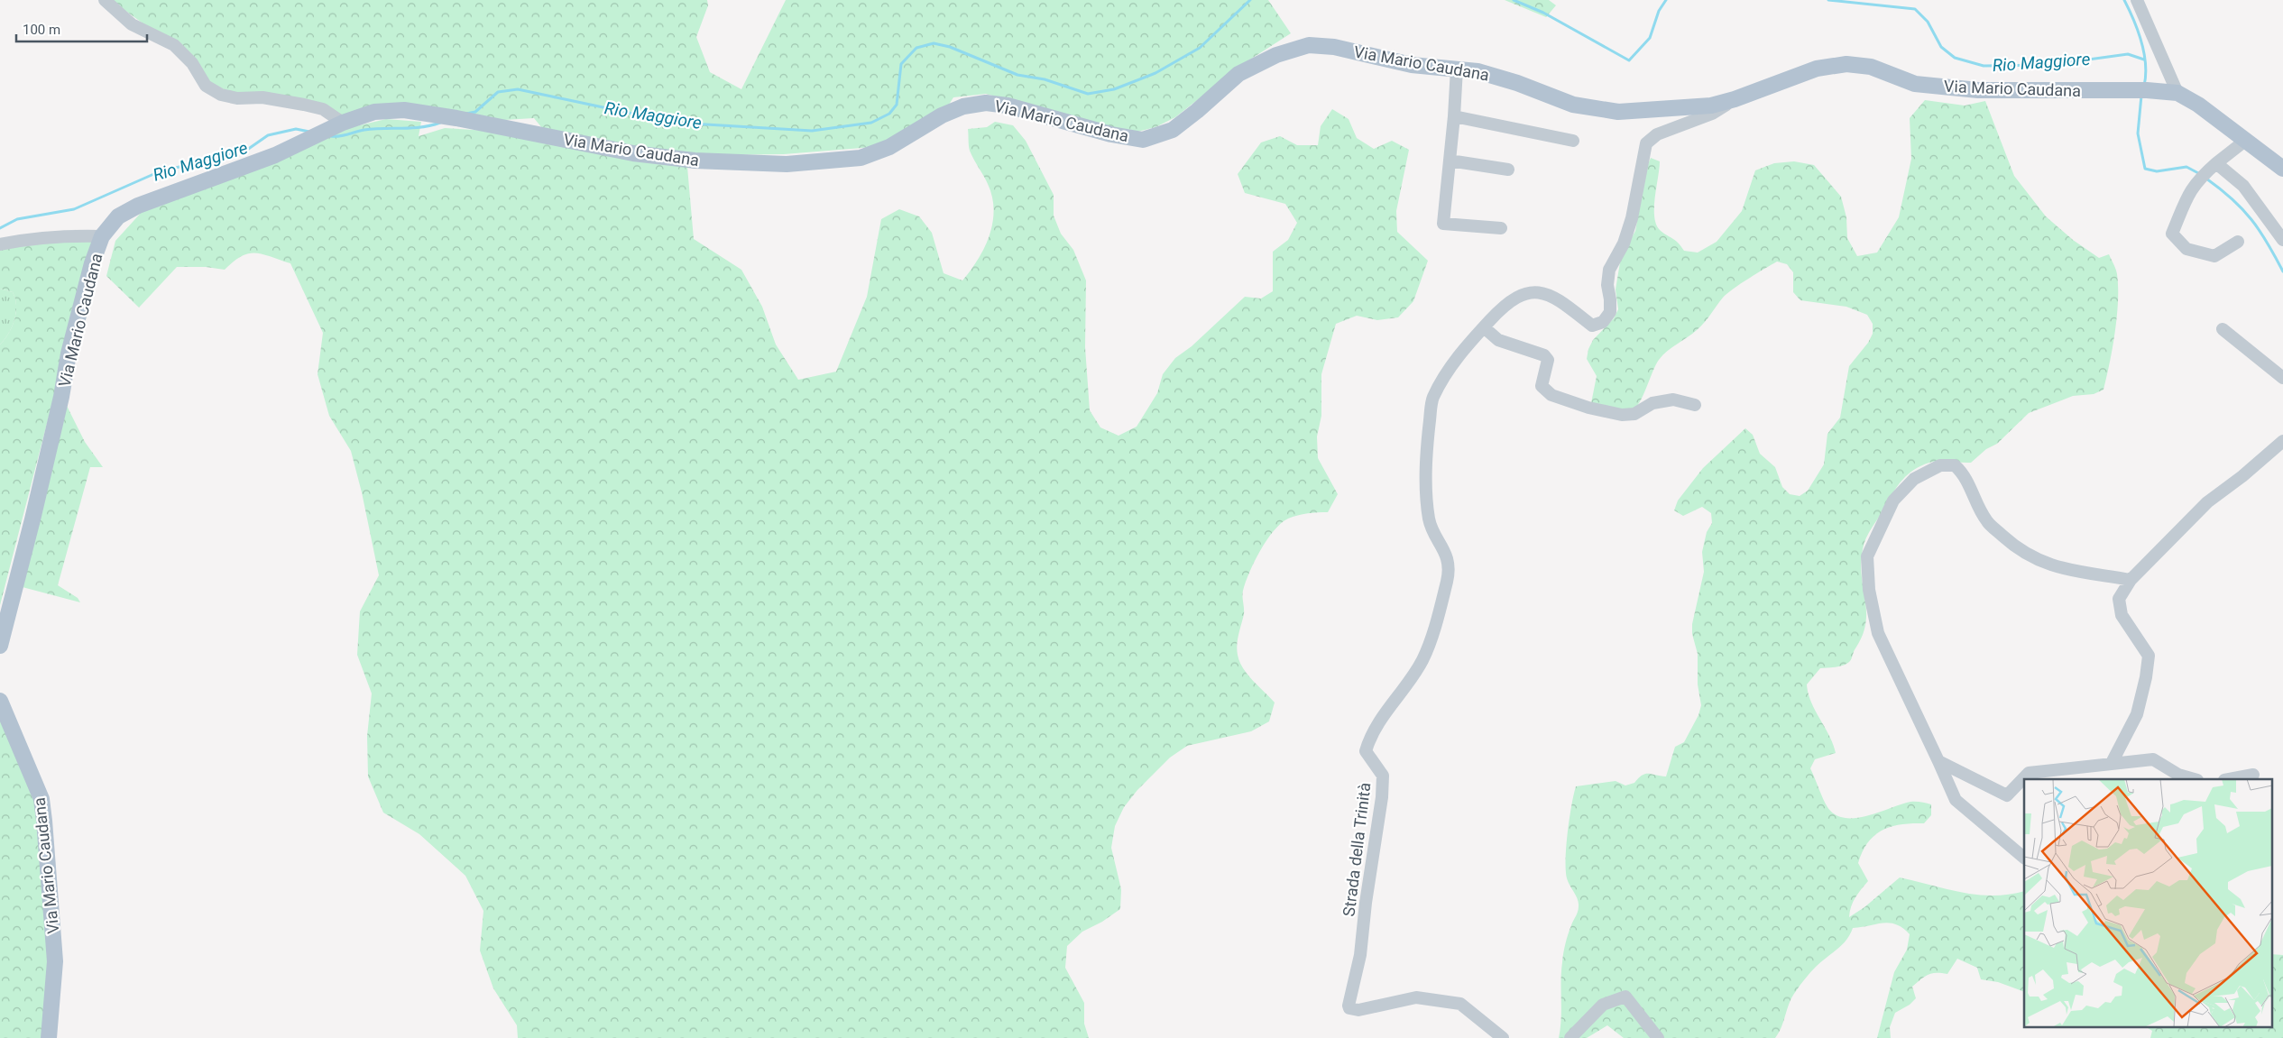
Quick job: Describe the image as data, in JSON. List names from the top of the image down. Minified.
{"streets":{"main road":["Via Mario Caudana"],"street":["Strada della Trinità"]},"crossings":[["Via Mario Caudana","Strada della Trinità"]],"water":["Rio Maggiore"],"scale_bar":"100 m"}
